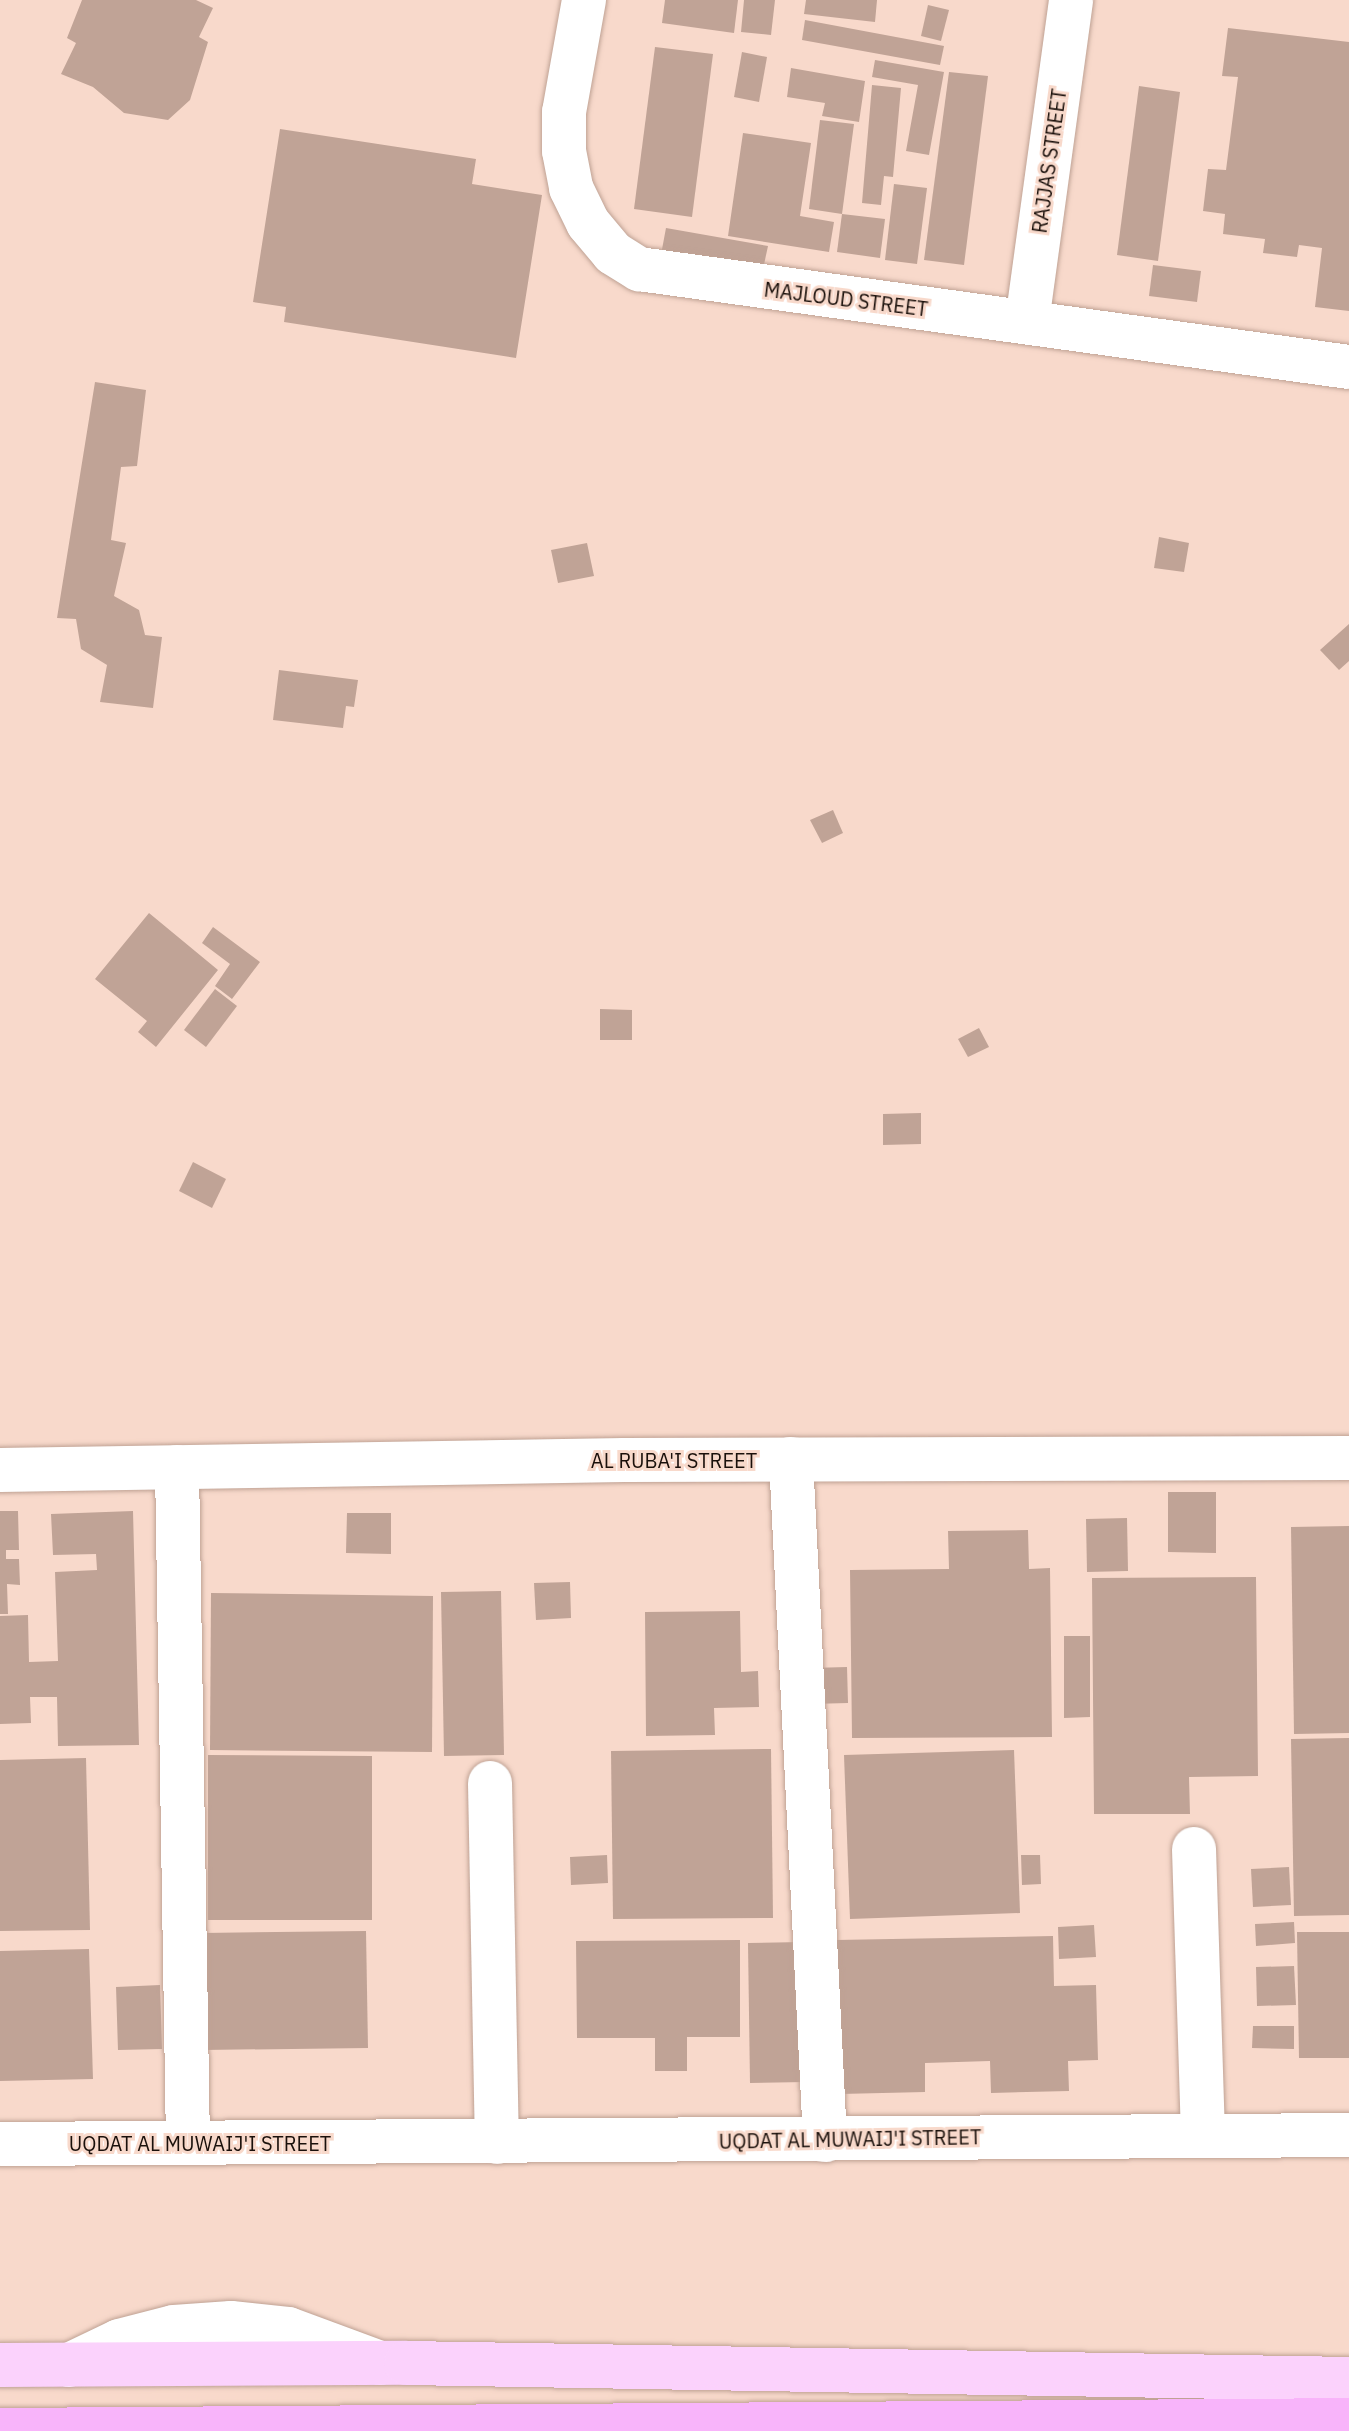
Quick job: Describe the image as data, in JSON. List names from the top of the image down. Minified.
{"streets":{"street":["RAJJAS STREET","MAJLOUD STREET","AL RUBA'I STREET","UQDAT AL MUWAIJ'I STREET"]},"crossings":[["RAJJAS STREET","MAJLOUD STREET"]]}
